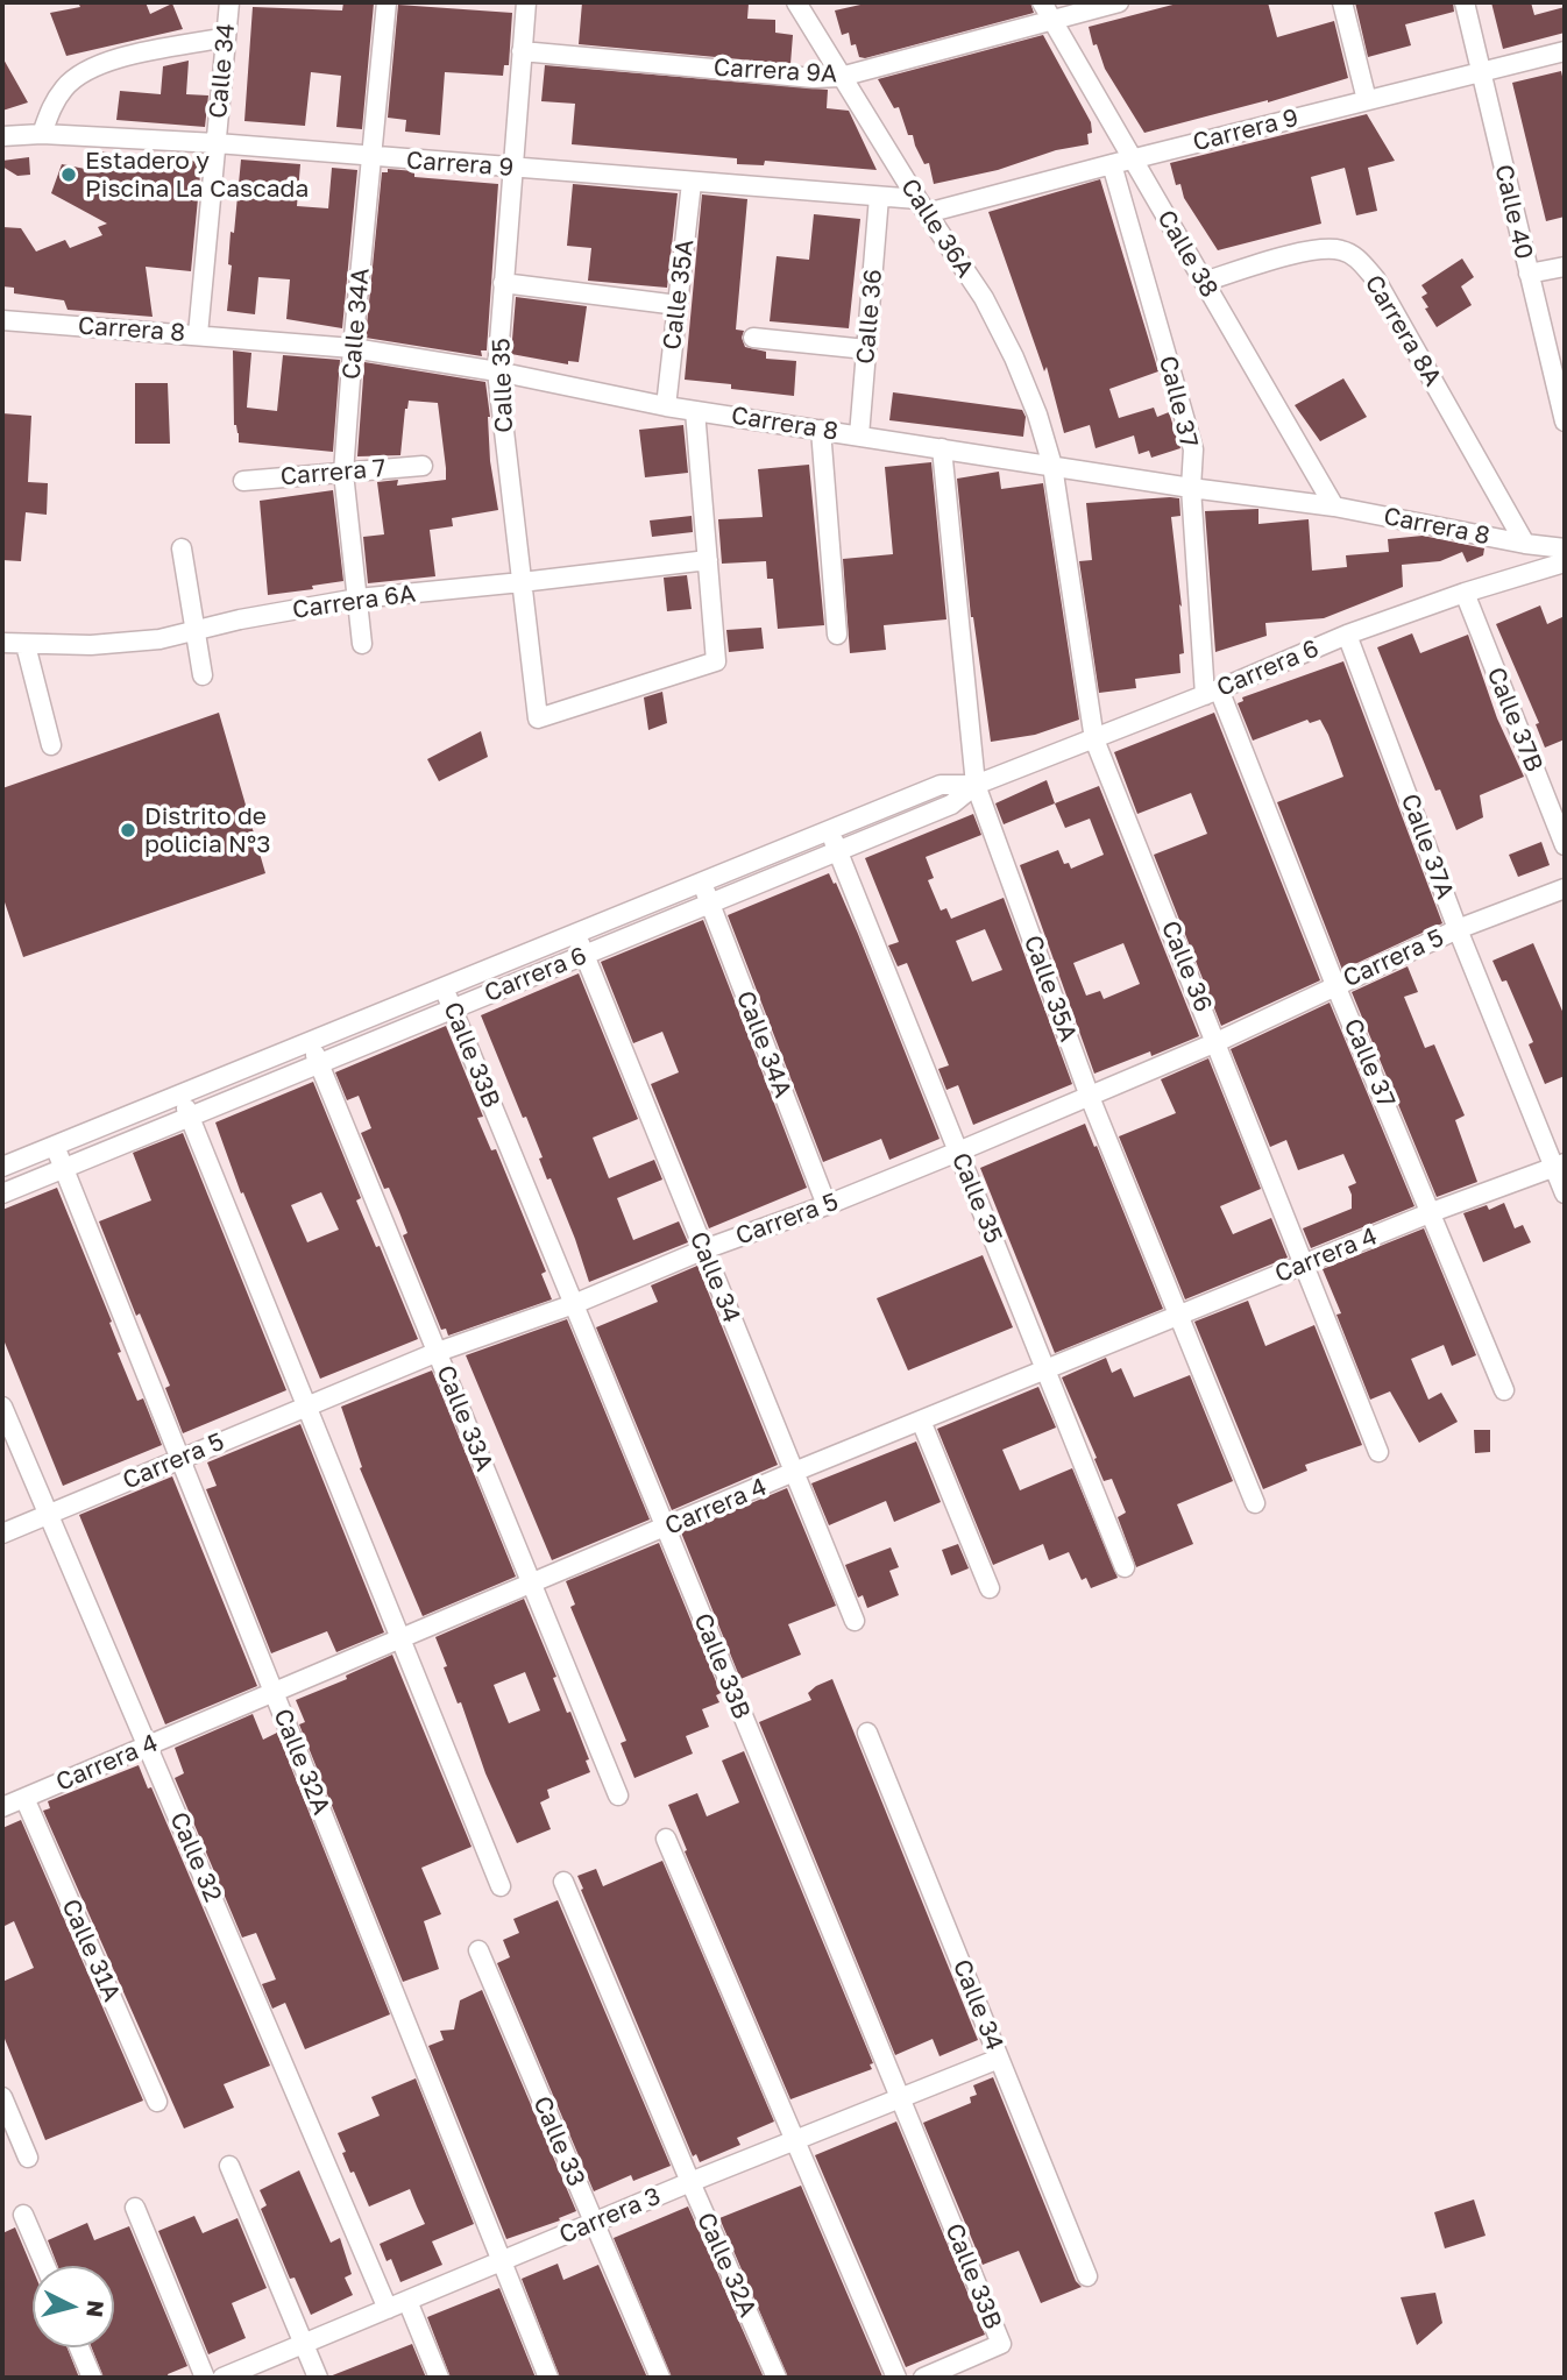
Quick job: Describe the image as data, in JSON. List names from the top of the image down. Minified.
{"streets":{"street":["Calle 34","Carrera 9A","Carrera 9","Calle 40","Calle 36A","Calle 38","Calle 35A","Calle 36","Calle 34A","Carrera 8","Carrera 8A","Calle 35","Calle 37","Carrera 7","Carrera 6A","Carrera 6","Calle 37B","Calle 37A","Carrera 5","Calle 33B","Carrera 4","Calle 33A","Calle 32A","Calle 32","Calle 31A","Calle 33","Carrera 3"]},"crossings":[["Calle 34","Carrera 9"],["Calle 34","Carrera 8"],["Calle 34","Carrera 6"],["Calle 34","Carrera 5"],["Calle 34","Carrera 4"],["Calle 34","Carrera 3"],["Carrera 9A","Calle 36A"],["Carrera 9A","Calle 38"],["Carrera 9A","Calle 35"],["Carrera 9","Calle 40"],["Carrera 9","Calle 36A"],["Carrera 9","Calle 38"],["Carrera 9","Calle 35A"],["Carrera 9","Calle 36"],["Carrera 9","Calle 34A"],["Carrera 9","Calle 35"],["Carrera 9","Calle 37"],["Calle 36A","Calle 36"],["Calle 36A","Carrera 8"],["Calle 38","Carrera 8"],["Calle 38","Carrera 8A"],["Calle 35A","Carrera 8"],["Calle 35A","Carrera 6"],["Calle 35A","Carrera 5"],["Calle 35A","Carrera 4"],["Calle 36","Carrera 8"],["Calle 36","Carrera 6"],["Calle 36","Carrera 5"],["Calle 36","Carrera 4"],["Calle 34A","Carrera 8"],["Calle 34A","Carrera 7"],["Calle 34A","Carrera 6A"],["Calle 34A","Carrera 6"],["Calle 34A","Carrera 5"],["Carrera 8","Carrera 8A"],["Carrera 8","Calle 35"],["Carrera 8","Calle 37"],["Calle 35","Carrera 6A"],["Calle 35","Carrera 6"],["Calle 35","Carrera 5"],["Calle 35","Carrera 4"],["Calle 37","Carrera 6"],["Calle 37","Carrera 5"],["Calle 37","Carrera 4"],["Carrera 6","Calle 37B"],["Carrera 6","Calle 37A"],["Carrera 6","Calle 33B"],["Carrera 6","Calle 33A"],["Carrera 6","Calle 32A"],["Calle 37A","Carrera 5"],["Calle 37A","Carrera 4"],["Carrera 5","Calle 33B"],["Carrera 5","Calle 33A"],["Carrera 5","Calle 32A"],["Carrera 5","Calle 32"],["Calle 33B","Carrera 4"],["Calle 33B","Carrera 3"],["Carrera 4","Calle 33A"],["Carrera 4","Calle 32A"],["Carrera 4","Calle 32"],["Carrera 4","Calle 31A"],["Calle 32A","Carrera 3"],["Calle 32","Carrera 3"],["Calle 33","Carrera 3"]],"places":["Estadero y Piscina La Cascada","Distrito de policia N°3"],"north":"right"}
